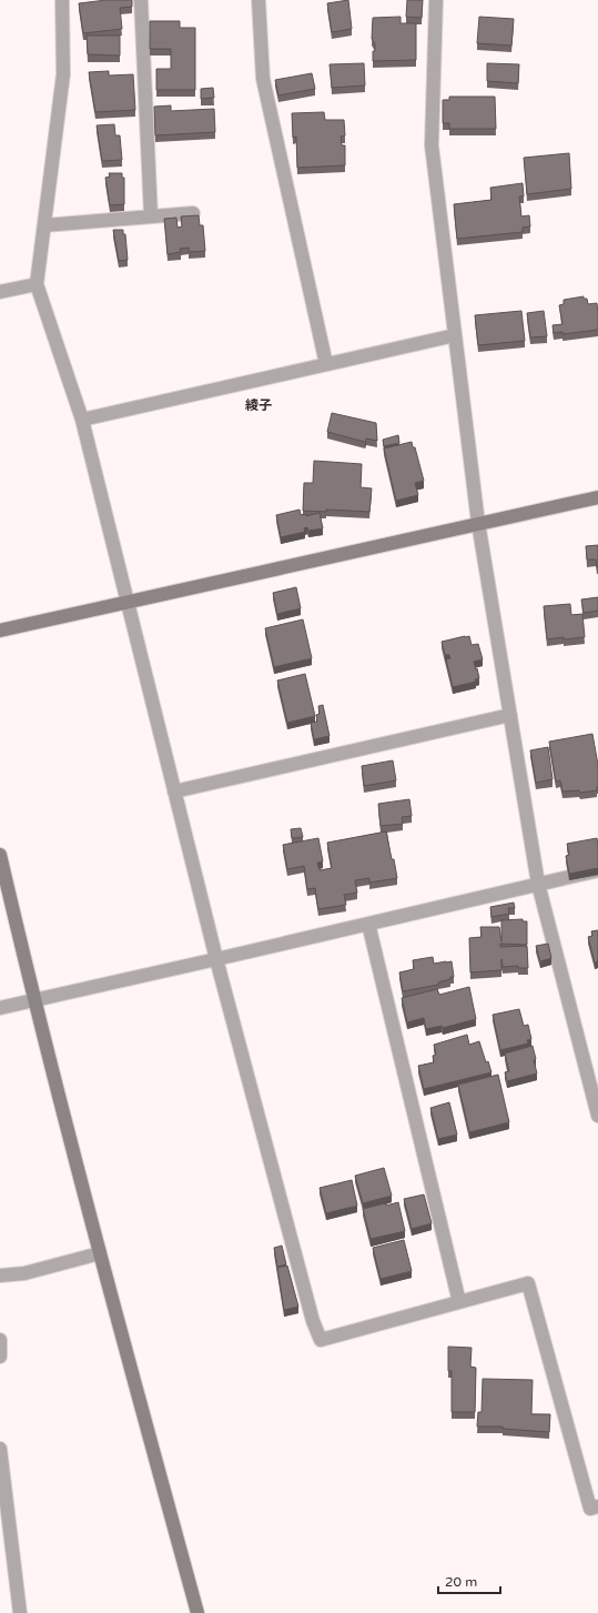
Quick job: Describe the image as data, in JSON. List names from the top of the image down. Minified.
{"districts":["綾子"],"scale_bar":"20 m"}
